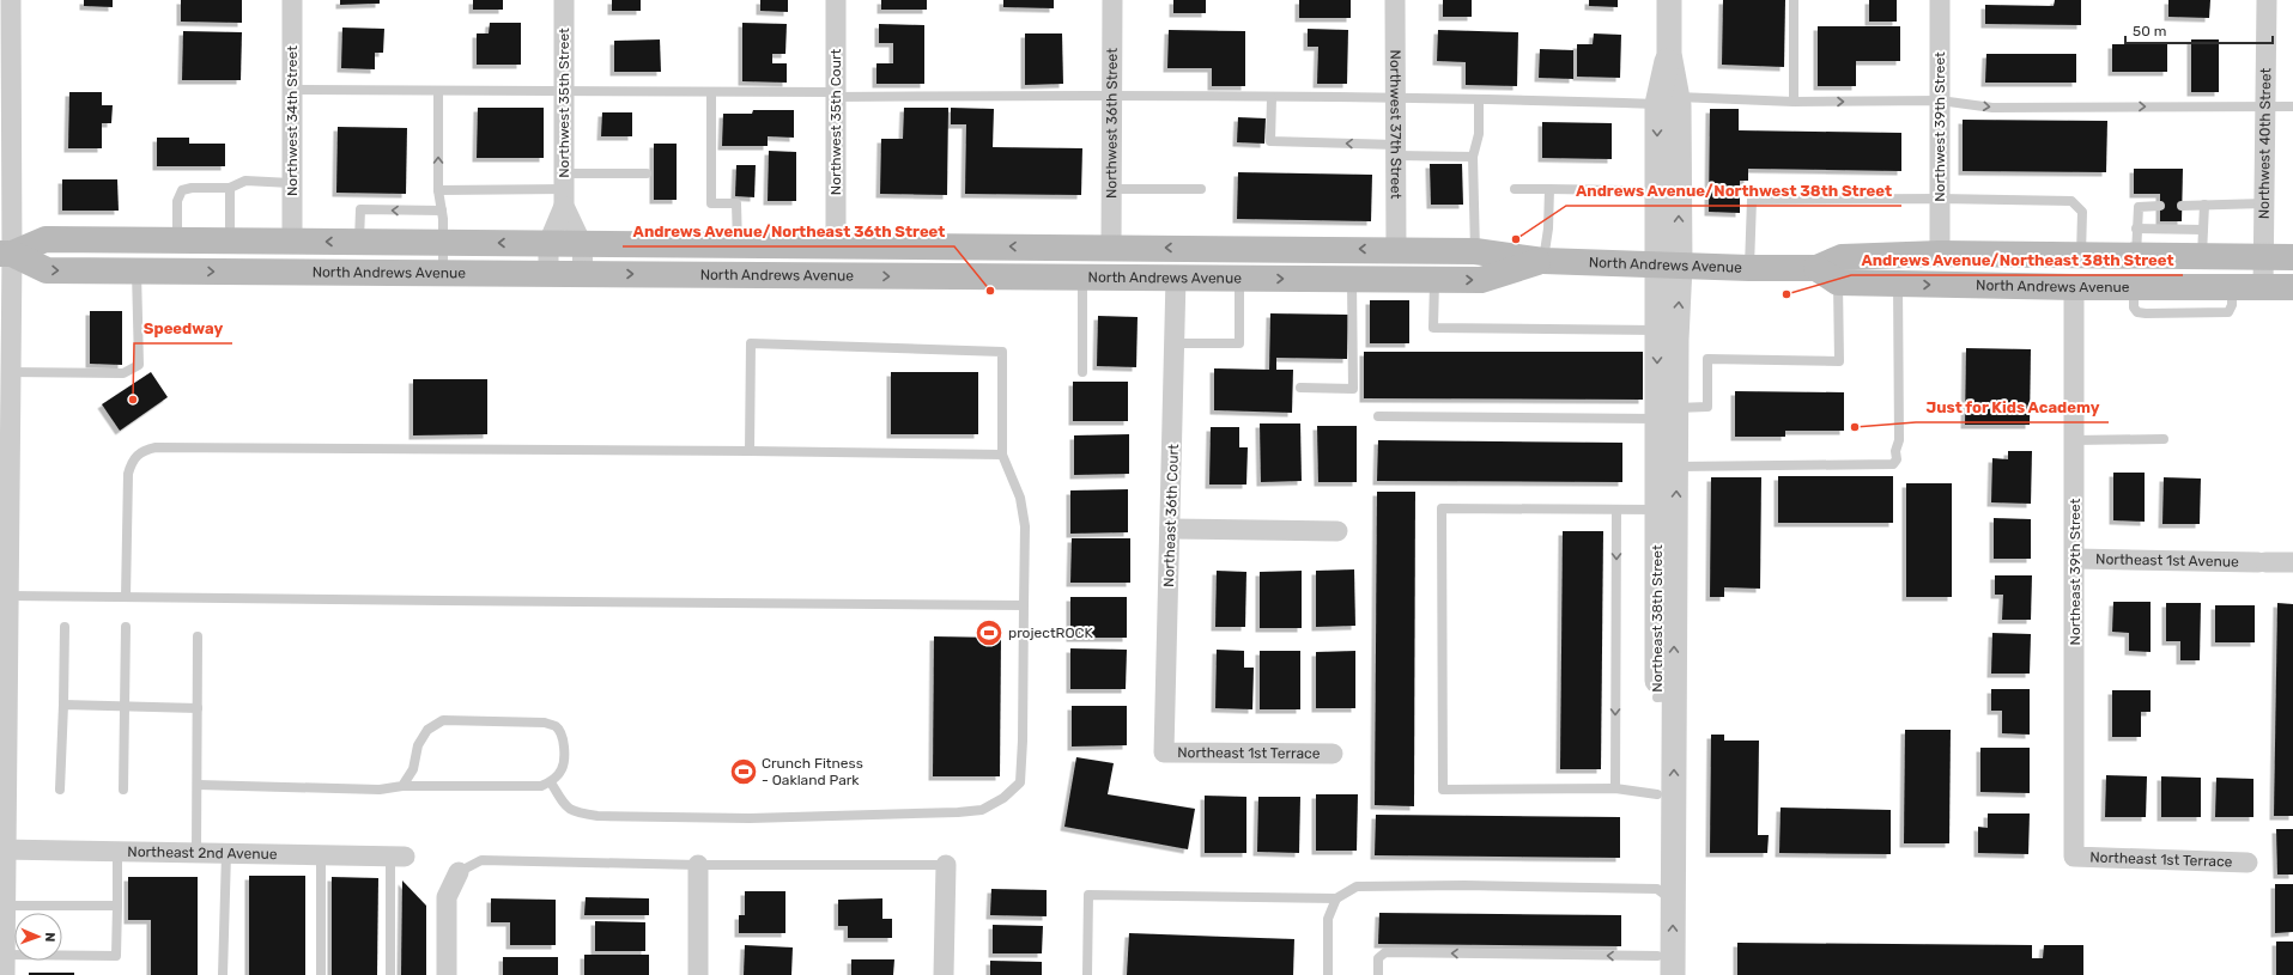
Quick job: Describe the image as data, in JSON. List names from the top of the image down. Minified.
{"streets":{"main road":["North Andrews Avenue"],"street":["Northwest 35th Street","Northwest 34th Street","Northwest 35th Court","Northwest 36th Street","Northwest 37th Street","Northwest 39th Street","Northwest 40th Street","Northeast 36th Court","Northeast 1st Avenue","Northeast 39th Street","Northeast 38th Street","Northeast 1st Terrace","Northeast 2nd Avenue"]},"crossings":[["Northwest 35th Street","North Andrews Avenue"],["Northwest 34th Street","North Andrews Avenue"],["Northwest 35th Court","North Andrews Avenue"],["Northwest 36th Street","North Andrews Avenue"],["Northwest 37th Street","North Andrews Avenue"],["Northwest 39th Street","North Andrews Avenue"],["Northwest 40th Street","North Andrews Avenue"],["North Andrews Avenue","Northeast 36th Court"],["North Andrews Avenue","Northeast 39th Street"],["North Andrews Avenue","Northeast 38th Street"],["Northeast 36th Court","Northeast 1st Terrace"],["Northeast 1st Avenue","Northeast 39th Street"],["Northeast 39th Street","Northeast 1st Terrace"]],"places":{"other":["Andrews Avenue/Northwest 38th Street","Andrews Avenue/Northeast 36th Street","Andrews Avenue/Northeast 38th Street","Speedway","Just for Kids Academy"],"sports":["projectROCK","Crunch Fitness - Oakland Park"]},"scale_bar":"50 m","north":"right"}
